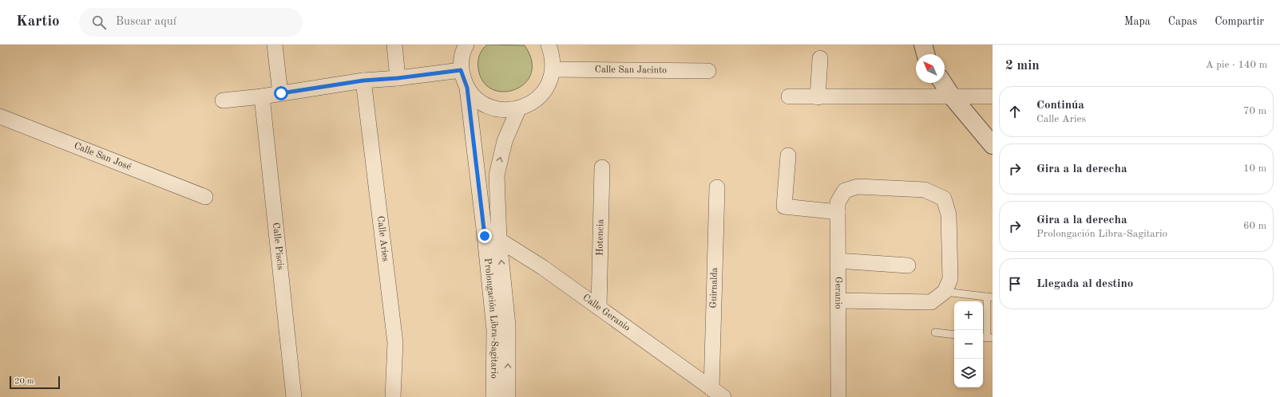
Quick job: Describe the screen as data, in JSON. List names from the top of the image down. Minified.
{"streets":{"street":["Calle San Jacinto","Calle San José","Hotencia","Calle Aries","Calle Piscis","Guirnalda","Geranio","Calle Geranio","Prolongación Libra-Sagitario"]},"crossings":[["Hotencia","Calle Geranio"],["Guirnalda","Calle Geranio"],["Calle Geranio","Prolongación Libra-Sagitario"]],"scale_bar":"20 m","north":"top left","page":{"header":"Kartio","search":"Buscar aquí","nav":["Mapa","Capas","Compartir"],"heading":["2 min","A pie · 140 m"],"list":[["Continúa","Calle Aries","70 m"],["Gira a la derecha","10 m"],["Gira a la derecha","Prolongación Libra-Sagitario","60 m"],"Llegada al destino"],"map_buttons":["+","−"],"scale":"20 m"}}
